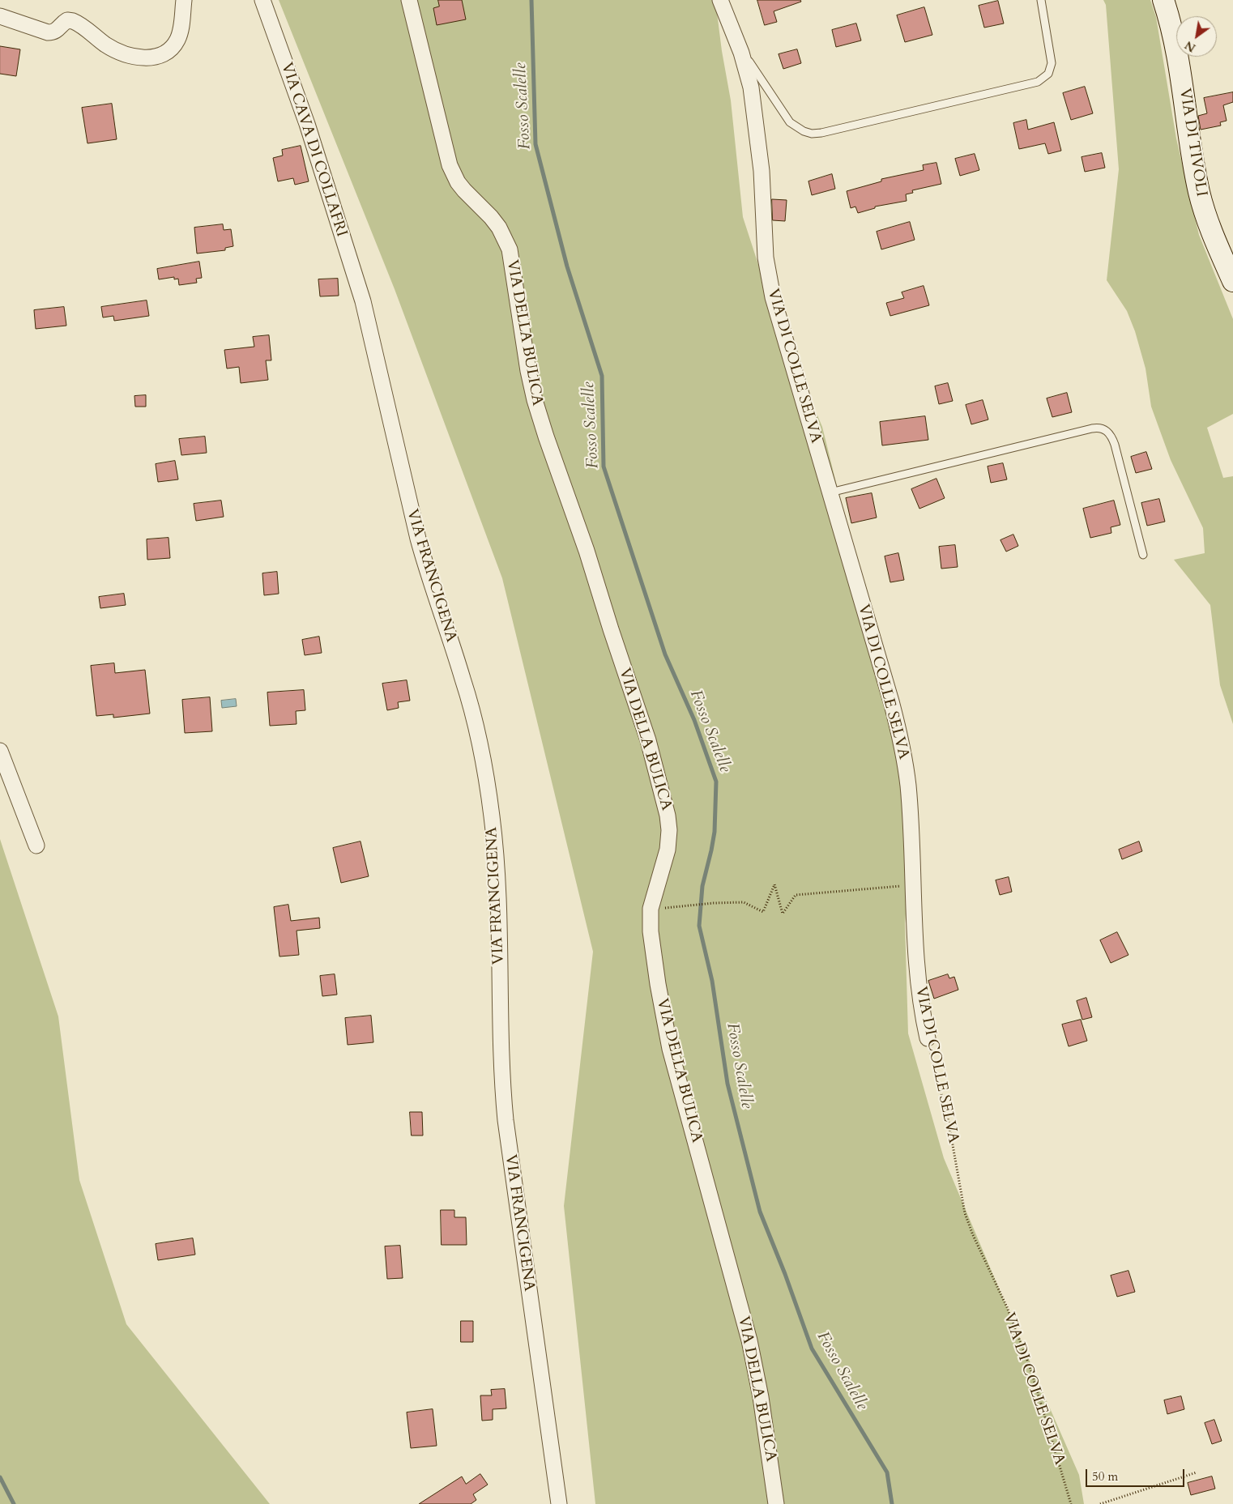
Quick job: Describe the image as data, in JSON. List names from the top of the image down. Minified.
{"streets":{"main road":["VIA DI TIVOLI"],"street":["VIA CAVA DI COLLAFRI","VIA DELLA BULICA","VIA DI COLLE SELVA","VIA FRANCIGENA"]},"crossings":[["VIA CAVA DI COLLAFRI","VIA FRANCIGENA"]],"water":["Fosso Scalelle"],"scale_bar":"50 m","north":"bottom left"}
